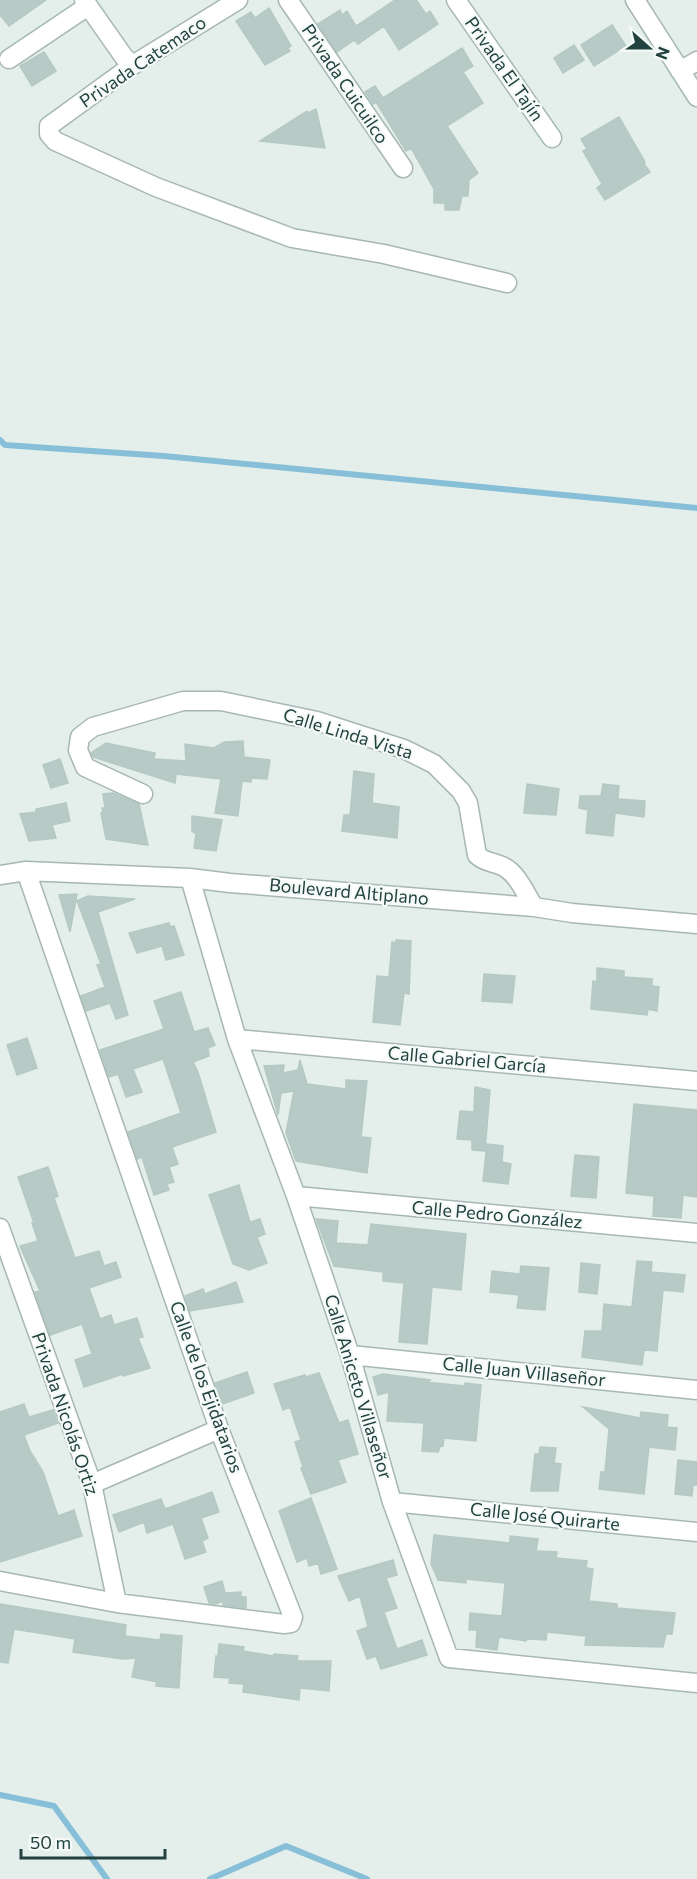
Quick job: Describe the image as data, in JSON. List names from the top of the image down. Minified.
{"streets":{"street":["Privada Catemaco","Privada El Tajín","Privada Cuicuilco","Calle Linda Vista","Boulevard Altiplano","Calle Gabriel García","Calle Pedro González","Calle Juan Villaseñor","Calle de los Ejidatarios","Calle Aniceto Villaseñor","Privada Nicolás Ortiz","Calle José Quirarte"]},"crossings":[["Calle Linda Vista","Boulevard Altiplano"],["Boulevard Altiplano","Calle de los Ejidatarios"],["Boulevard Altiplano","Calle Aniceto Villaseñor"],["Calle Gabriel García","Calle Aniceto Villaseñor"],["Calle Pedro González","Calle Aniceto Villaseñor"],["Calle Juan Villaseñor","Calle Aniceto Villaseñor"],["Calle de los Ejidatarios","Privada Nicolás Ortiz"],["Calle Aniceto Villaseñor","Calle José Quirarte"]],"scale_bar":"50 m","north":"right"}
